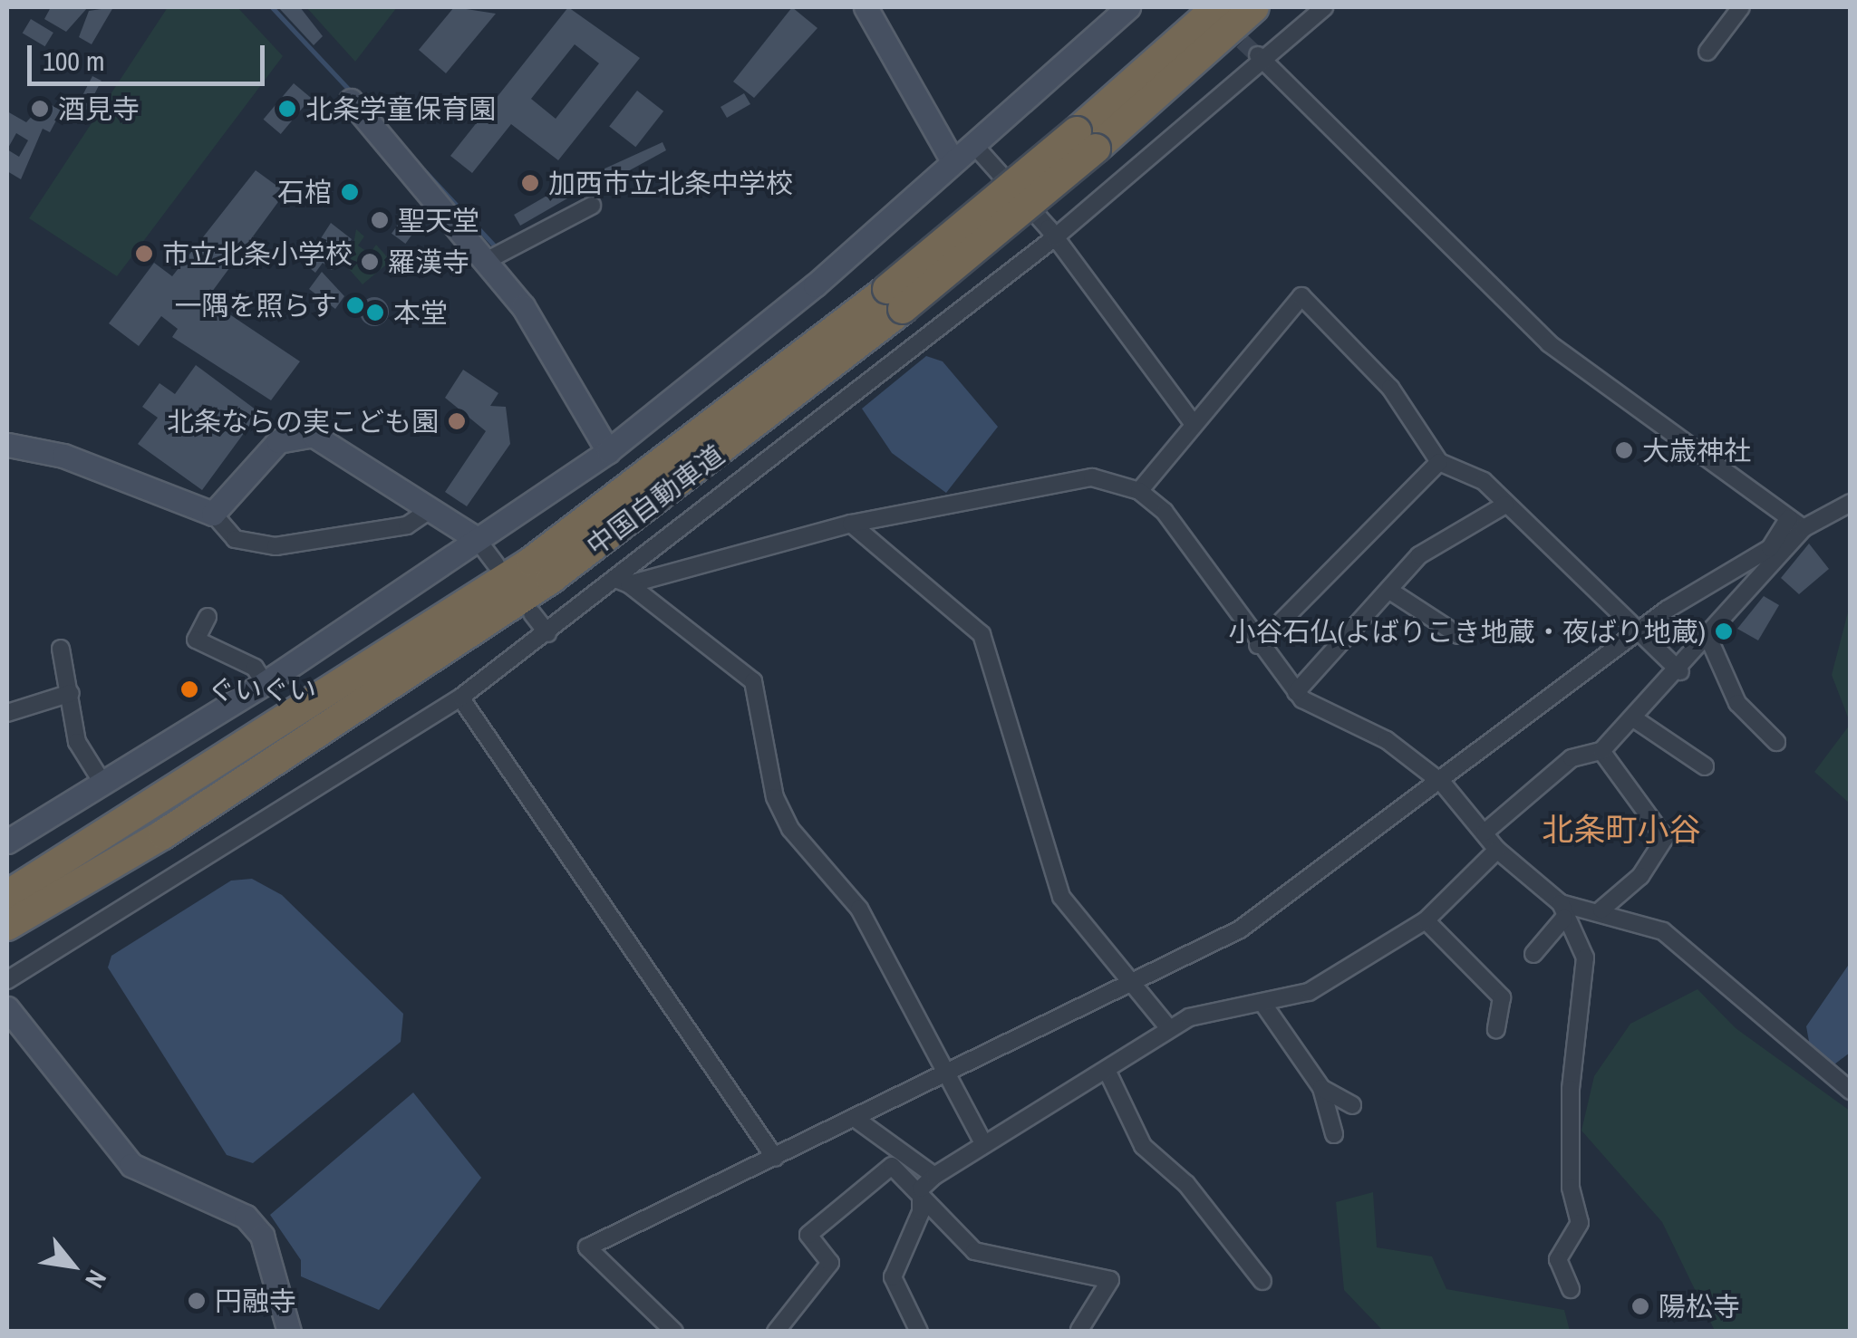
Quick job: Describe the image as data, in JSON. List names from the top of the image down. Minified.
{"streets":{"highway":["中国自動車道"]},"districts":["北条町小谷"],"places":["酒見寺","北条学童保育園","加西市立北条中学校","石棺","聖天堂","市立北条小学校","羅漢寺","一隅を照らす","本堂","北条ならの実こども園","大歳神社","小谷石仏(よばりこき地蔵・夜ばり地蔵)","ぐいぐい","円融寺","陽松寺"],"scale_bar":"100 m","north":"bottom right"}
